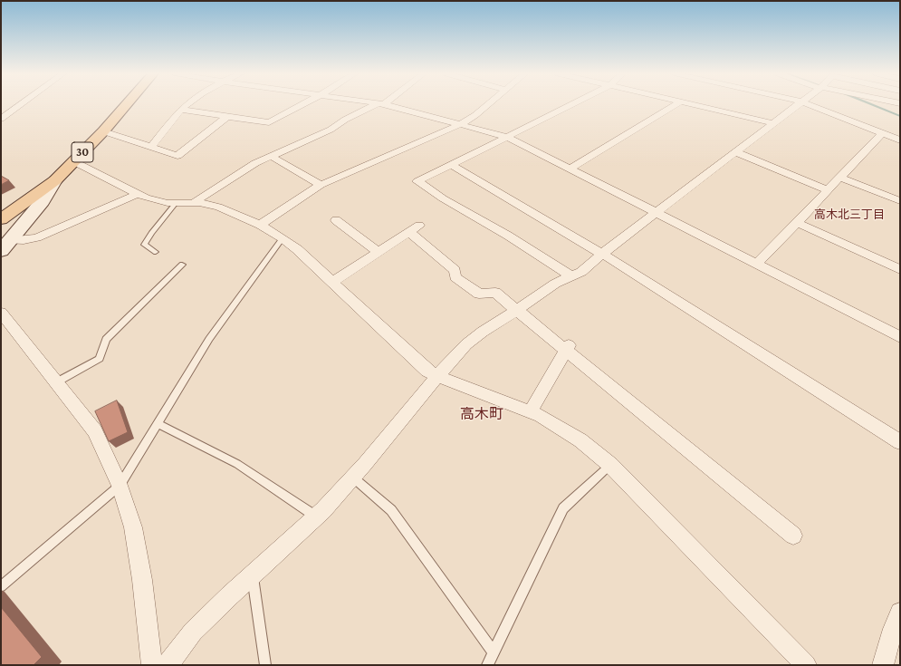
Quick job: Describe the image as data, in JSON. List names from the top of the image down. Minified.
{"streets":{"main road":["30"]},"districts":["高木北三丁目","高木町"]}
